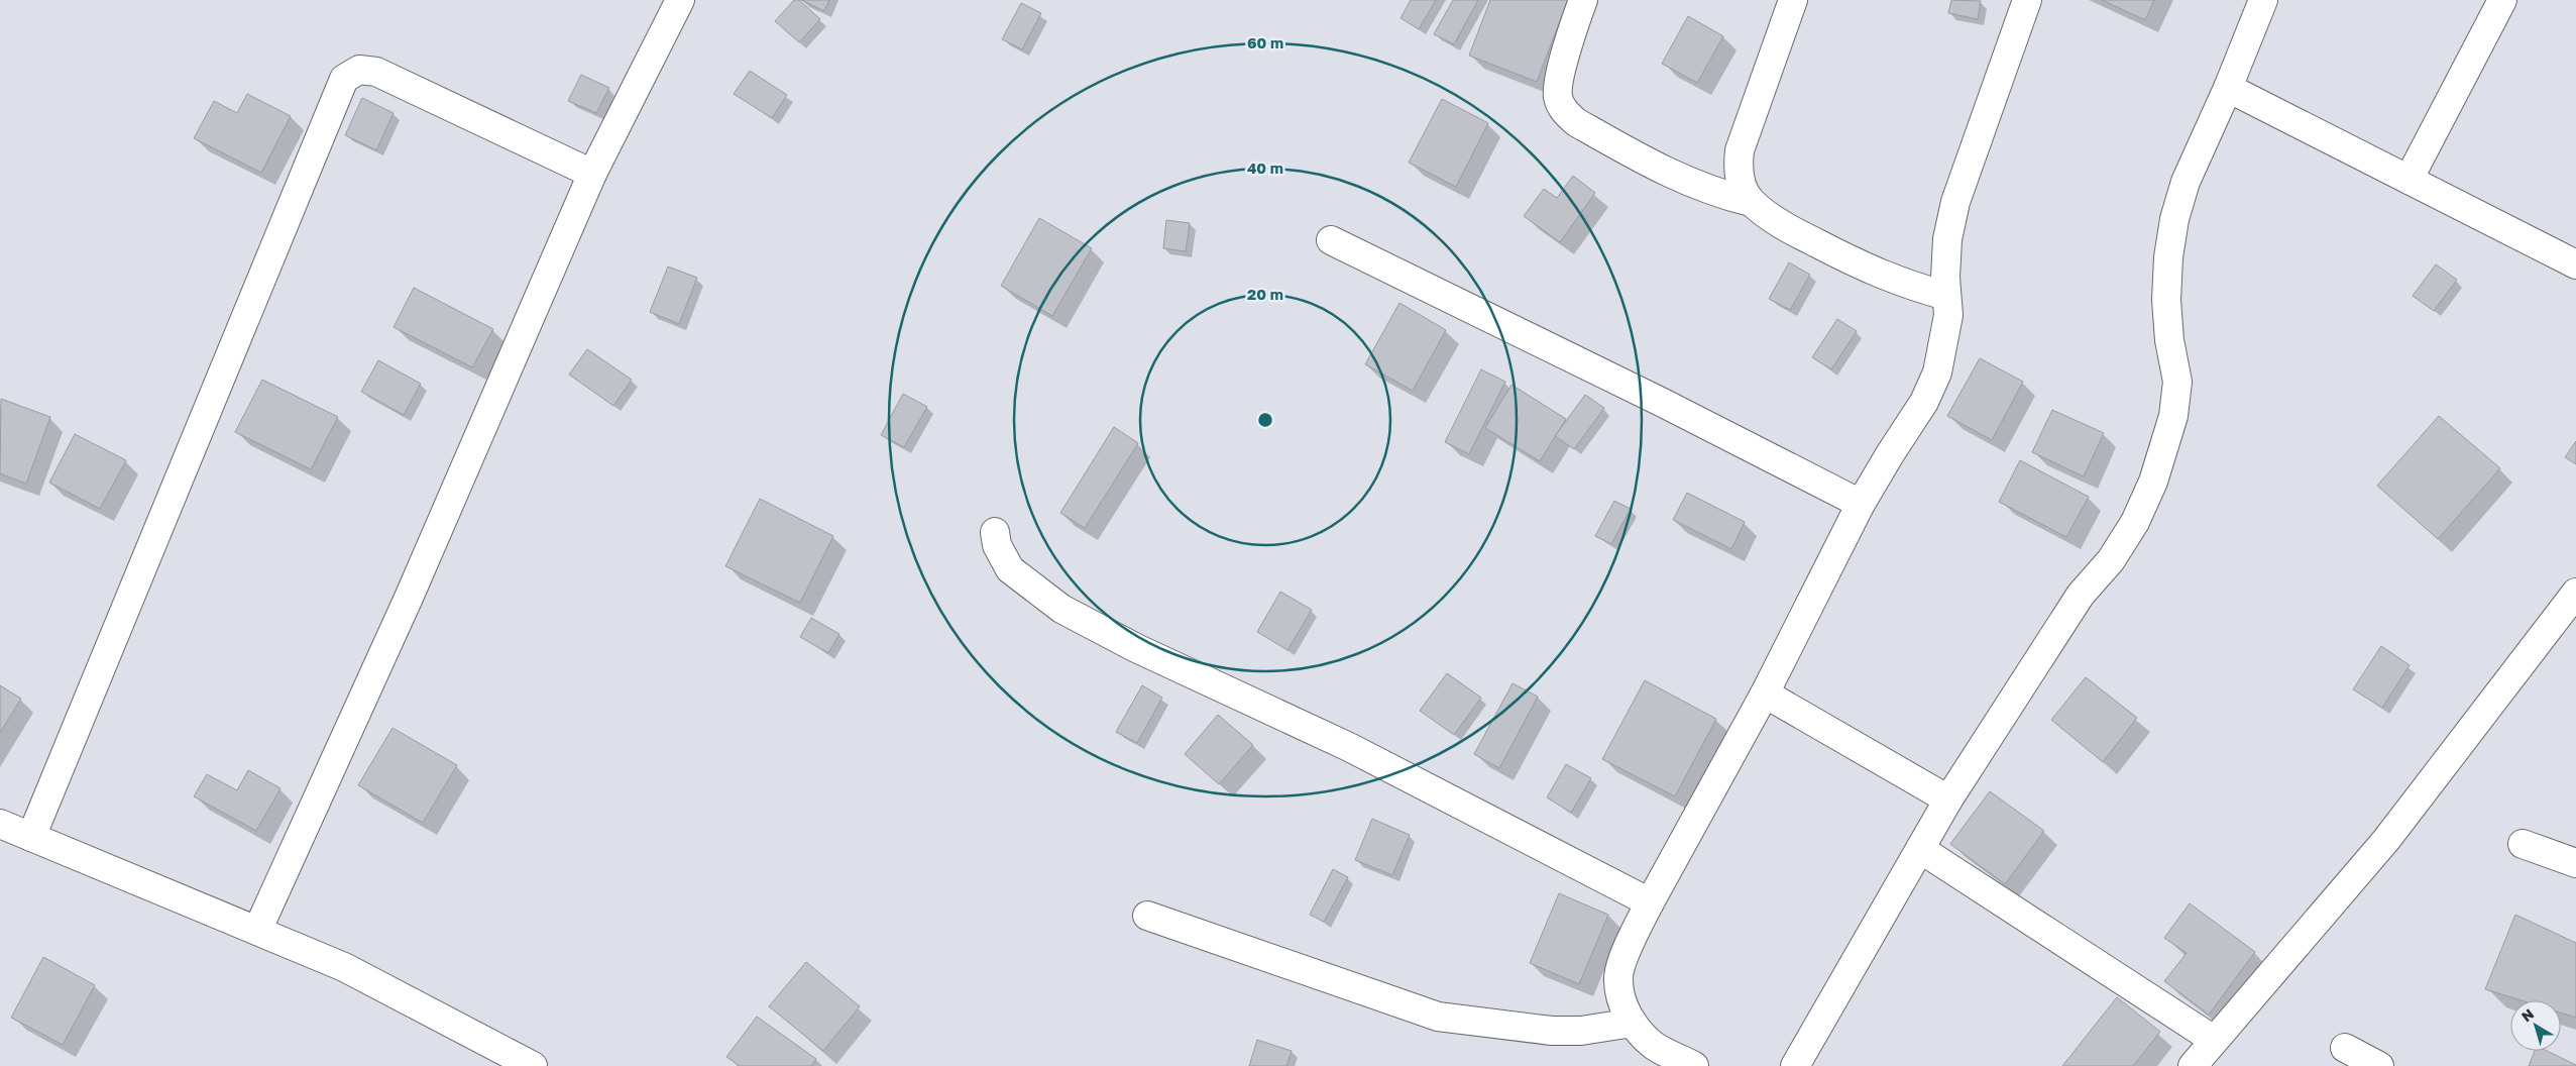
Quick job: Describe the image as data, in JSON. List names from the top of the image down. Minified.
{"north":"top left","rings":["60 m","40 m","20 m"]}
